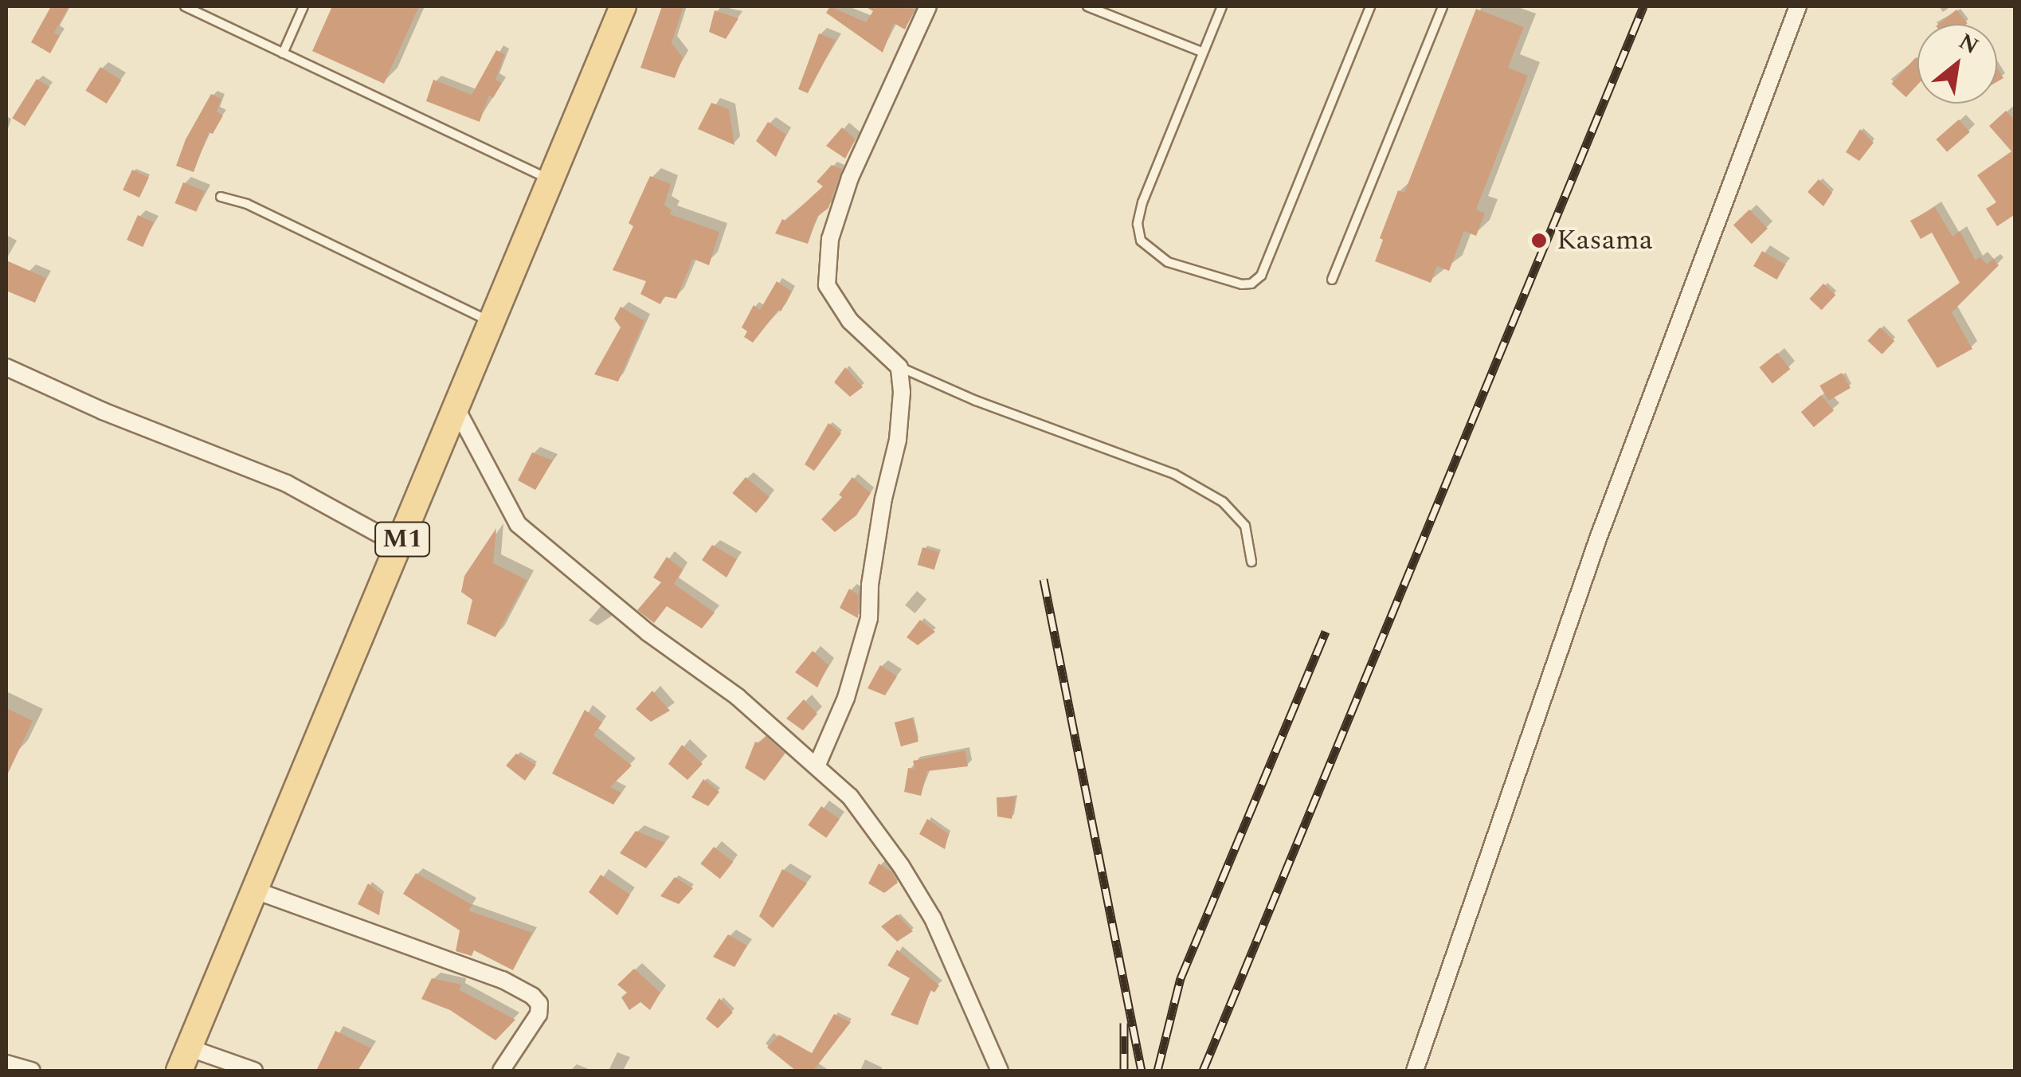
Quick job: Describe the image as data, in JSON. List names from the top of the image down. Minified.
{"streets":{"main road":["M1"]},"places":["Kasama"],"north":"top right"}
